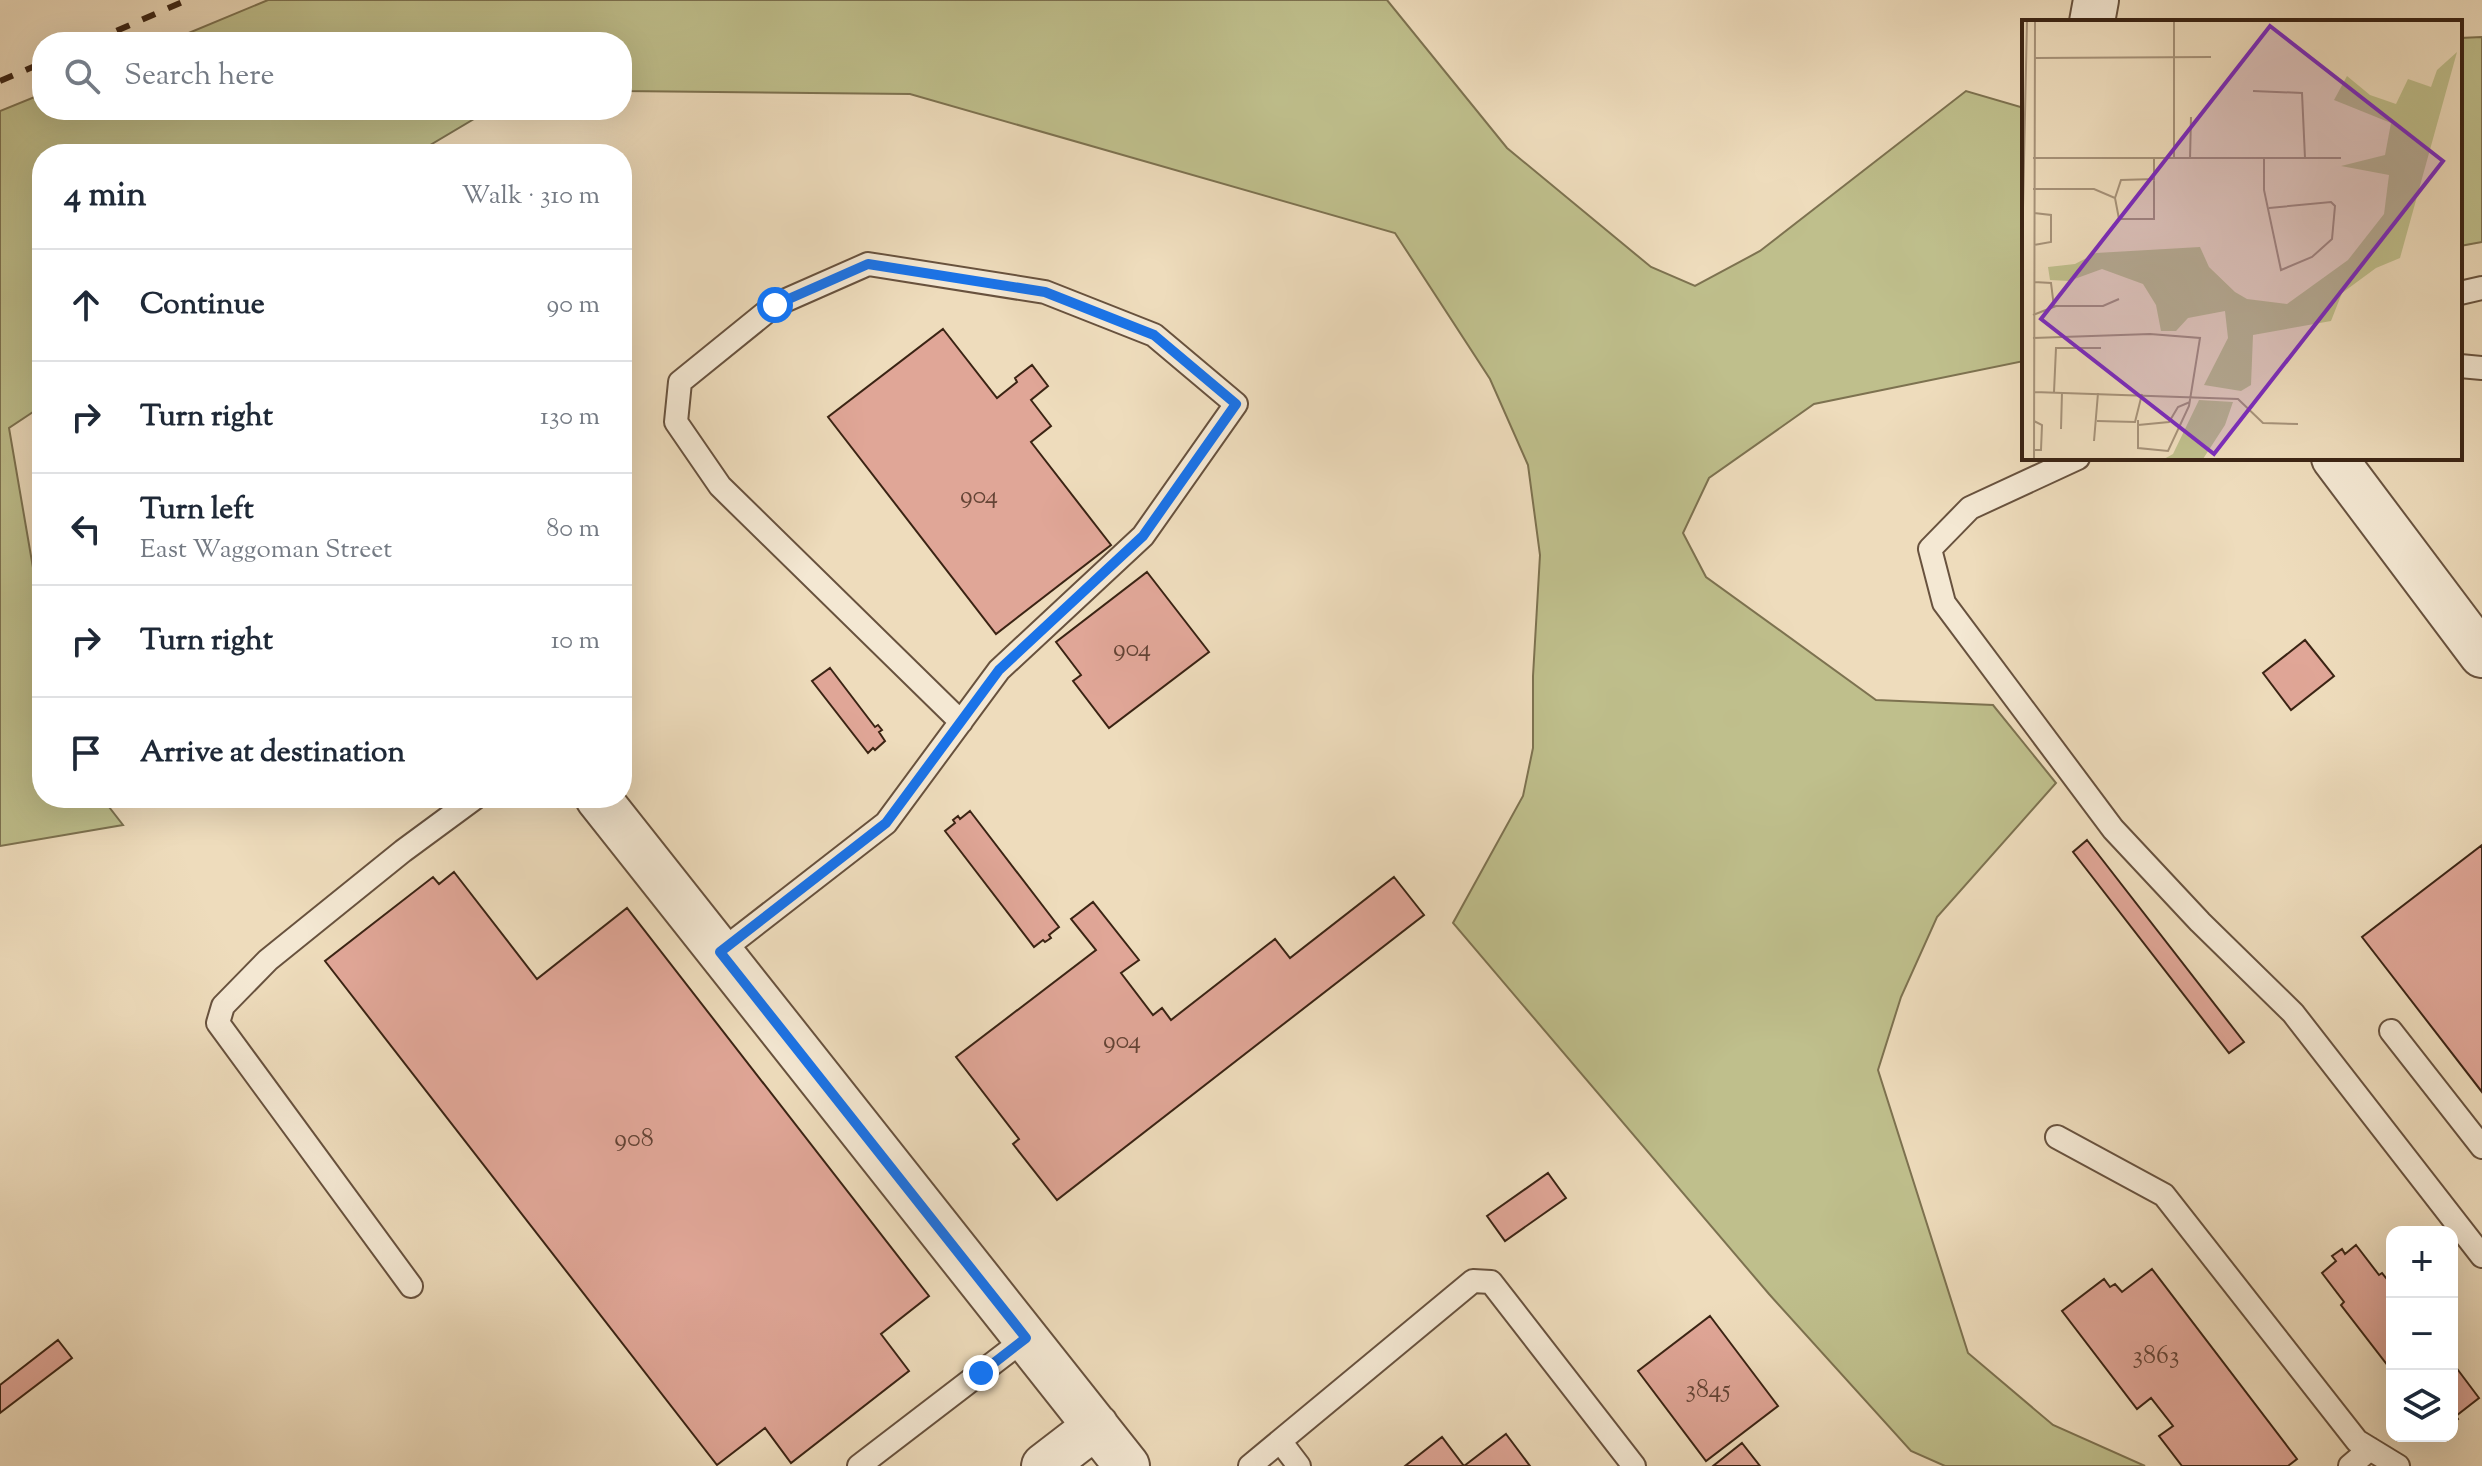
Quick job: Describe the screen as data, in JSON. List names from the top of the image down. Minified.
{"house_numbers":["904","904","904","908","3863","3845"],"page":{"search":"Search here","heading":["4 min","Walk · 310 m"],"list":[["Continue","90 m"],["Turn right","130 m"],["Turn left","East Waggoman Street","80 m"],["Turn right","10 m"],"Arrive at destination"],"map_buttons":["+","−"]}}
